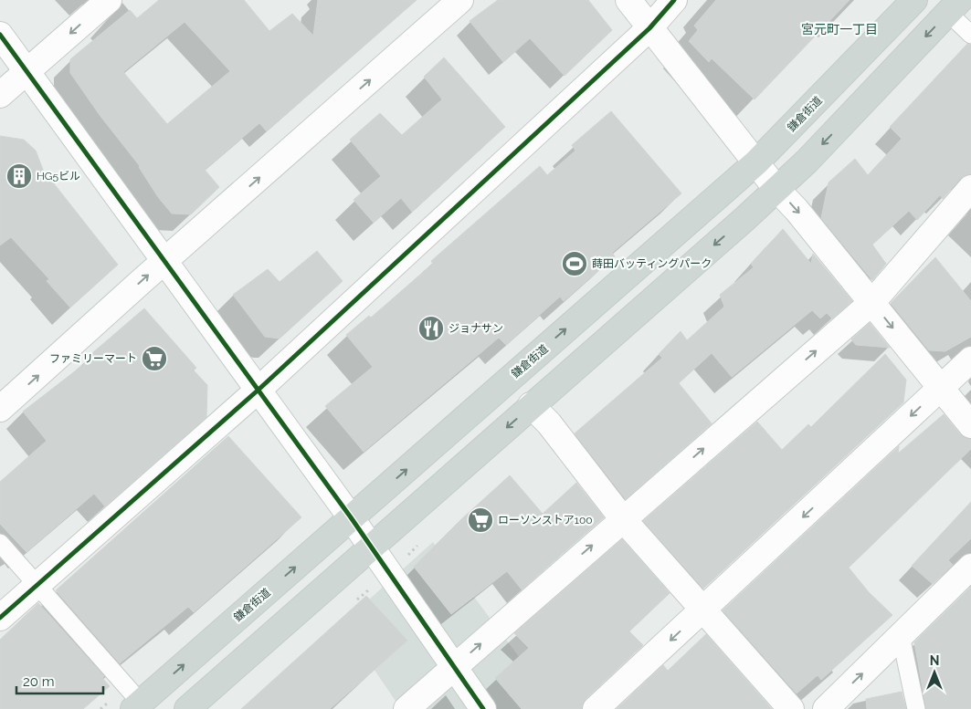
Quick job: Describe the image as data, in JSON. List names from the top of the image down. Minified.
{"streets":{"main road":["鎌倉街道"]},"districts":["宮元町一丁目"],"places":{"building":["HG5ビル"],"sports":["蒔田バッティングパーク"],"restaurant":["ジョナサン"],"supermarket":["ファミリーマート","ローソンストア100"]},"scale_bar":"20 m","north":"top"}
